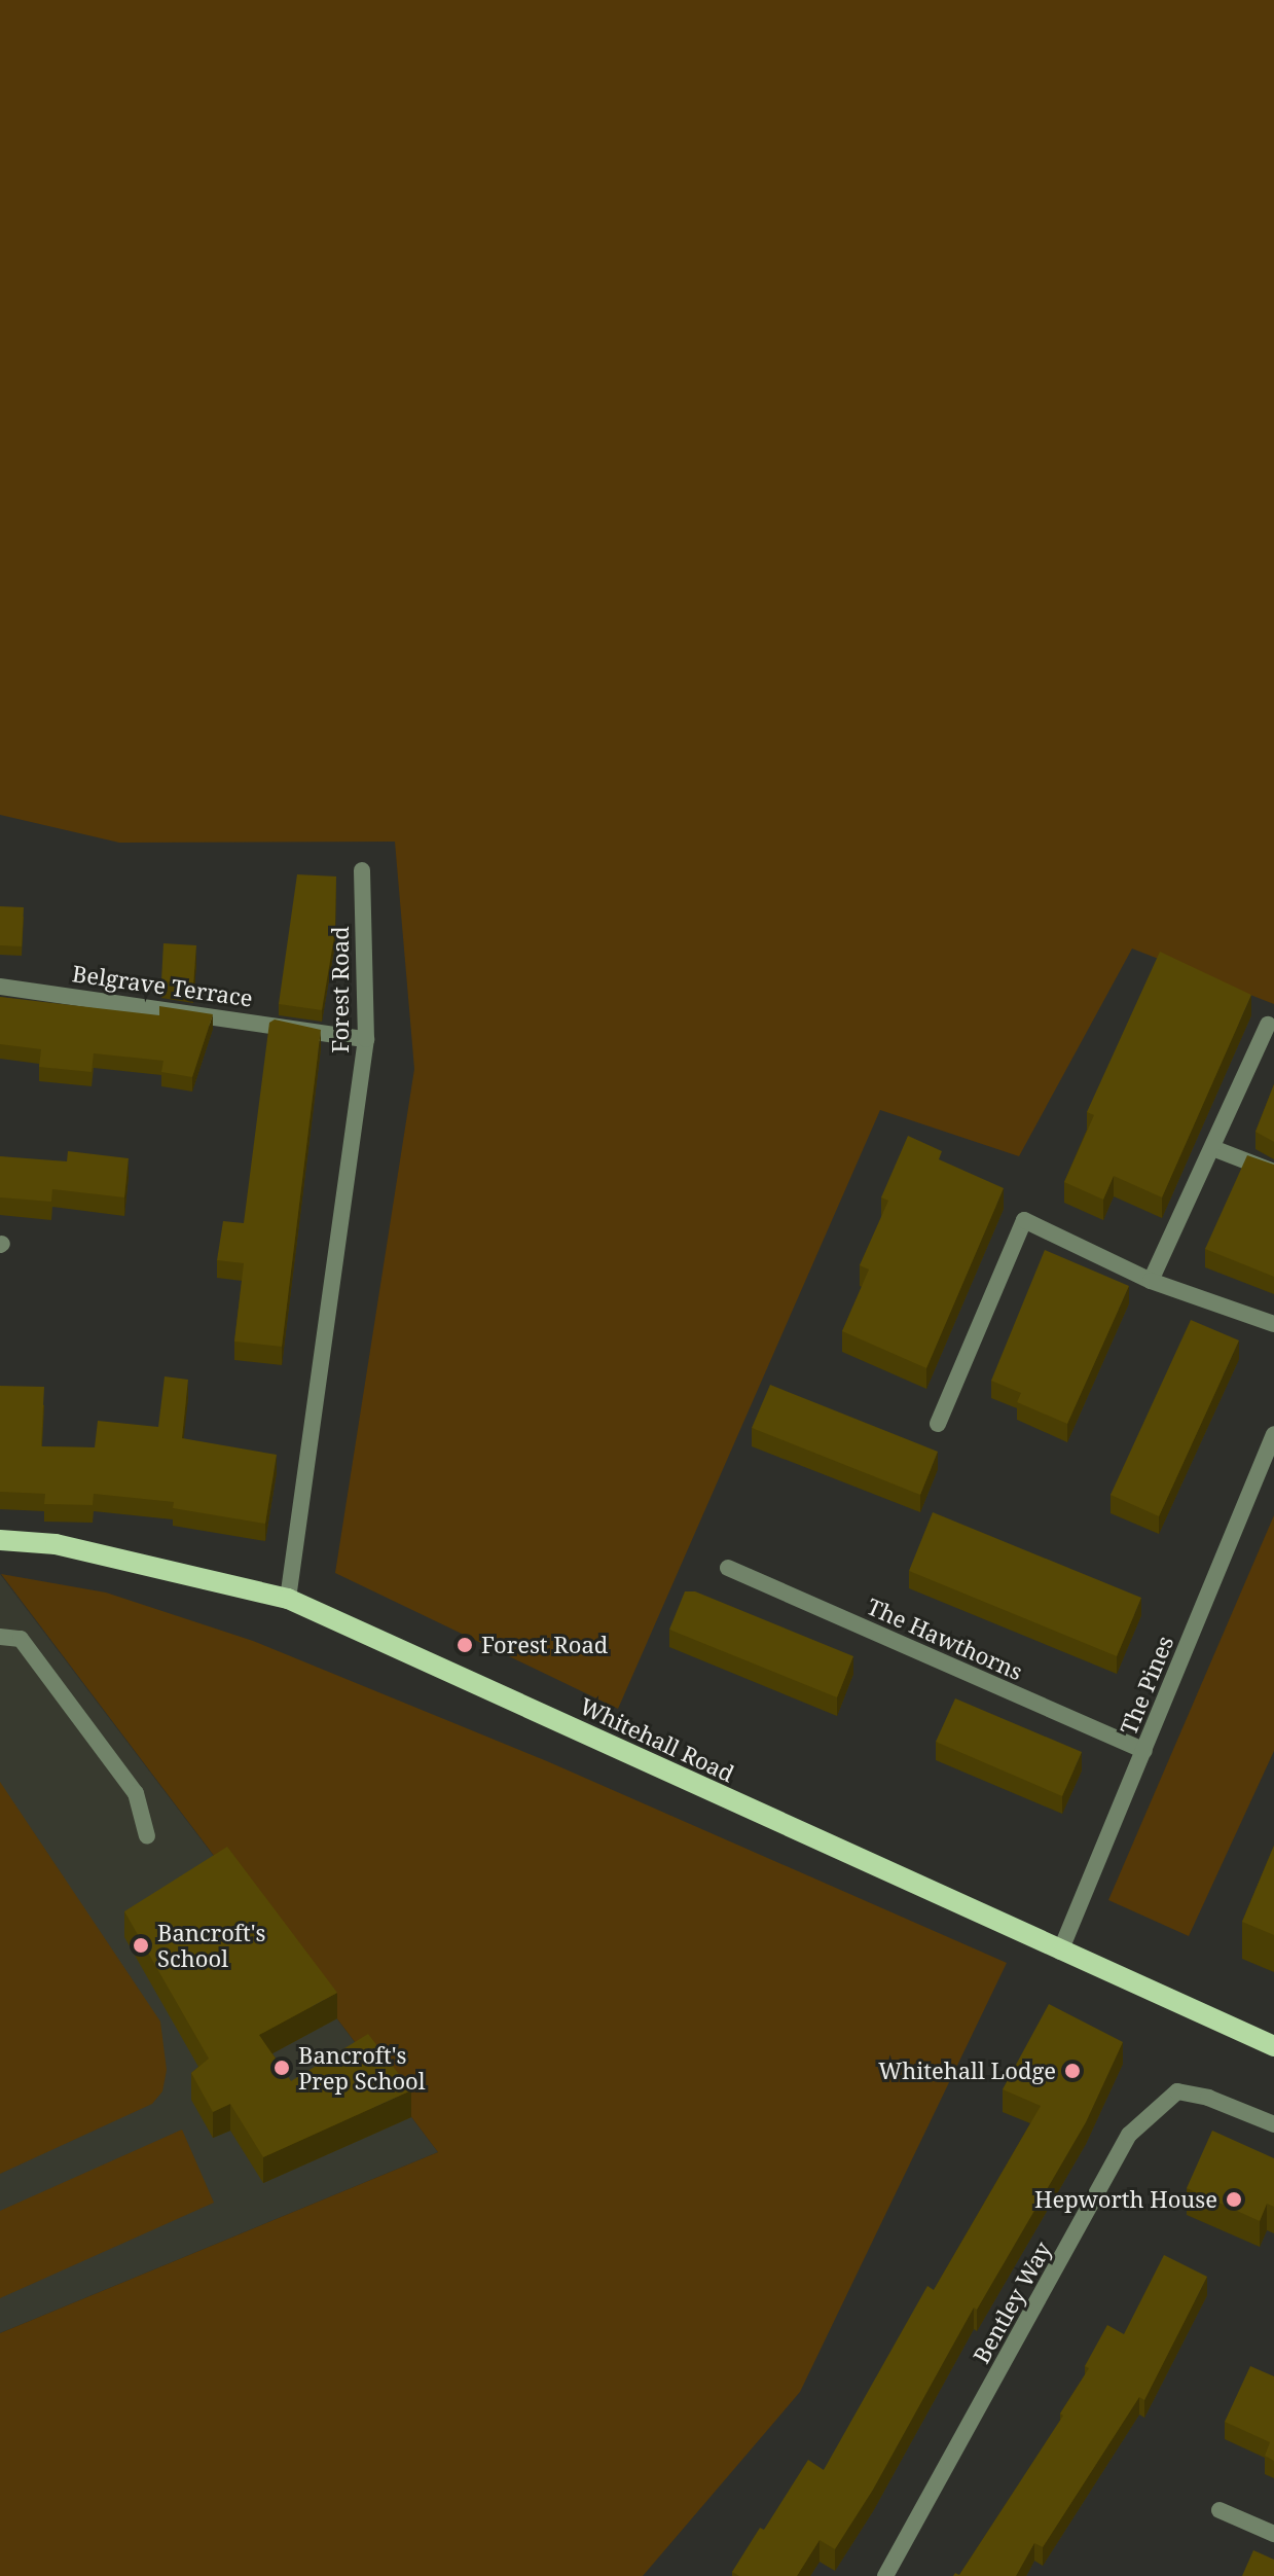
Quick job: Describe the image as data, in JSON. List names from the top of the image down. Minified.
{"streets":{"main road":["Whitehall Road"],"street":["Belgrave Terrace","Forest Road","The Hawthorns","The Pines","Bentley Way"]},"crossings":[["Belgrave Terrace","Forest Road"],["Forest Road","Whitehall Road"],["The Hawthorns","The Pines"],["The Pines","Whitehall Road"]],"places":["Forest Road","Bancroft's School","Bancroft's Prep School","Whitehall Lodge","Hepworth House"]}
